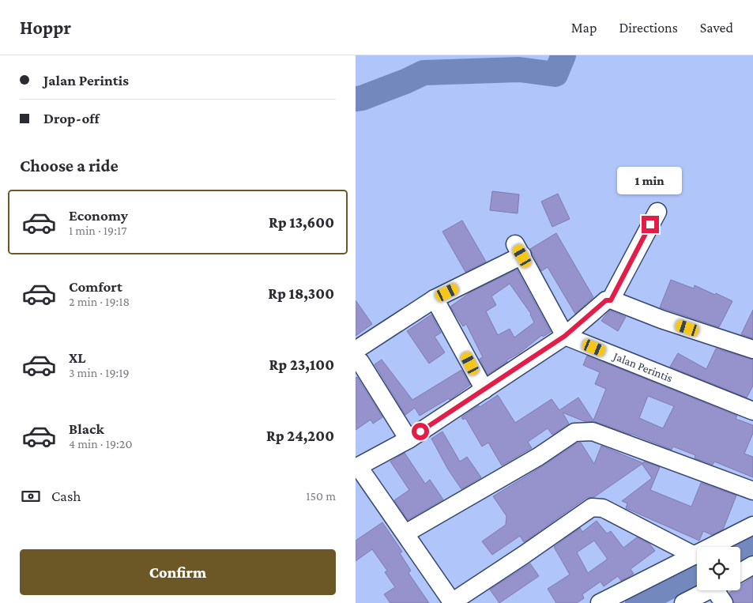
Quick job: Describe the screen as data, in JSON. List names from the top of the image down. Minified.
{"streets":{"street":["Jalan Perintis"]},"page":{"header":"Hoppr","nav":["Map","Directions","Saved"],"banner":["Jalan Perintis","Drop-off"],"heading":"Choose a ride","bubble":"1 min","list":[{"name":"Economy","note":"1 min · 19:17","value":"Rp 13,600"},{"name":"Comfort","note":"2 min · 19:18","value":"Rp 18,300"},{"name":"XL","note":"3 min · 19:19","value":"Rp 23,100"},{"name":"Black","note":"4 min · 19:20","value":"Rp 24,200"}],"pay":["Cash","150 m"],"buttons":"Confirm"}}
